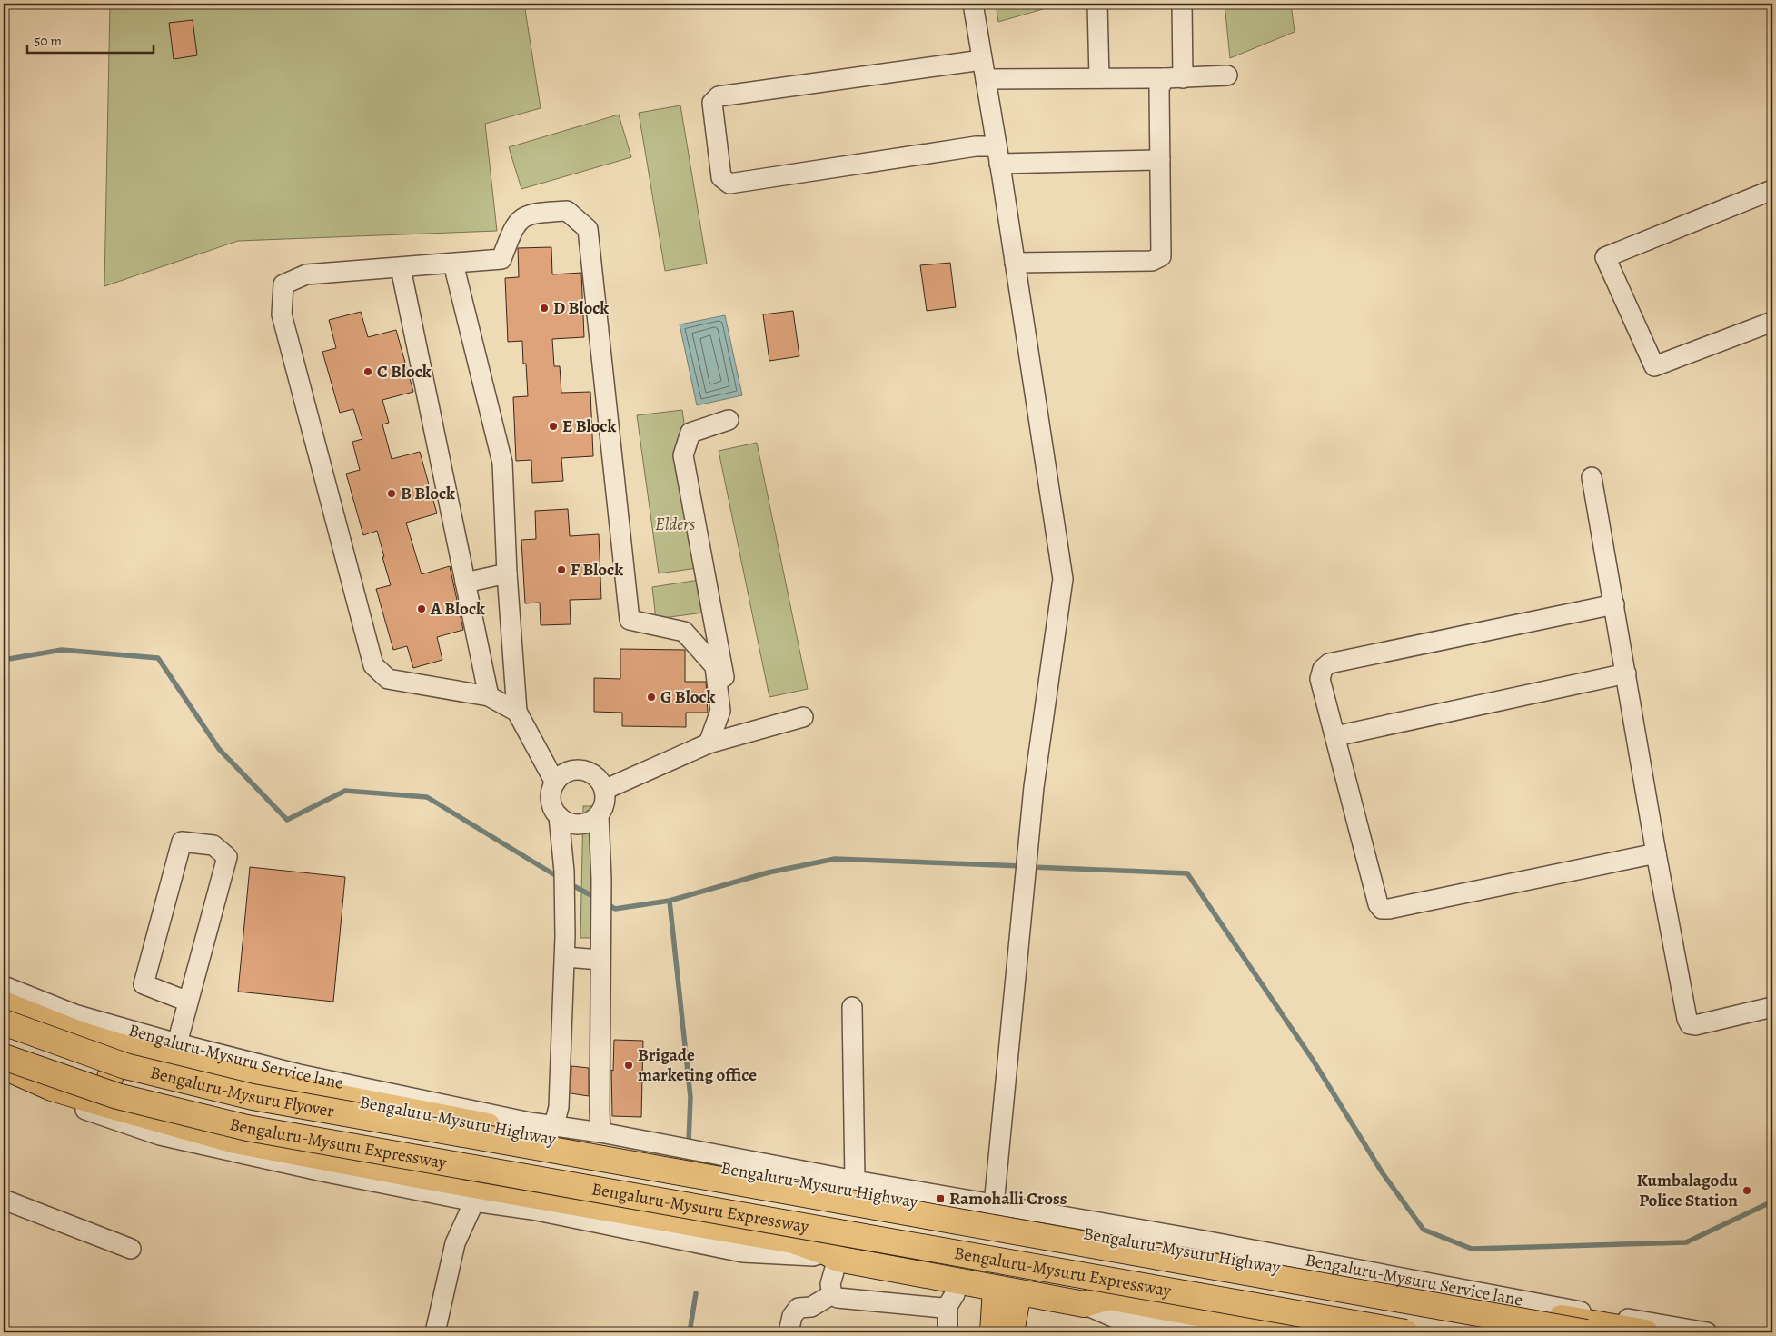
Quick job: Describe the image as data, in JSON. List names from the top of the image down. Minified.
{"streets":{"main road":["Bengaluru-Mysuru Flyover","Bengaluru-Mysuru Highway","Bengaluru-Mysuru Expressway"],"street":["Bengaluru-Mysuru Service lane"]},"crossings":[["Bengaluru-Mysuru Service lane","Bengaluru-Mysuru Flyover"],["Bengaluru-Mysuru Service lane","Bengaluru-Mysuru Highway"],["Bengaluru-Mysuru Flyover","Bengaluru-Mysuru Highway"]],"parks":["Elders"],"places":{"other":["D Block","C Block","E Block","B Block","F Block","A Block","G Block","Brigade marketing office","Kumbalagodu Police Station"],"transit":["Ramohalli Cross"]},"scale_bar":"50 m"}
